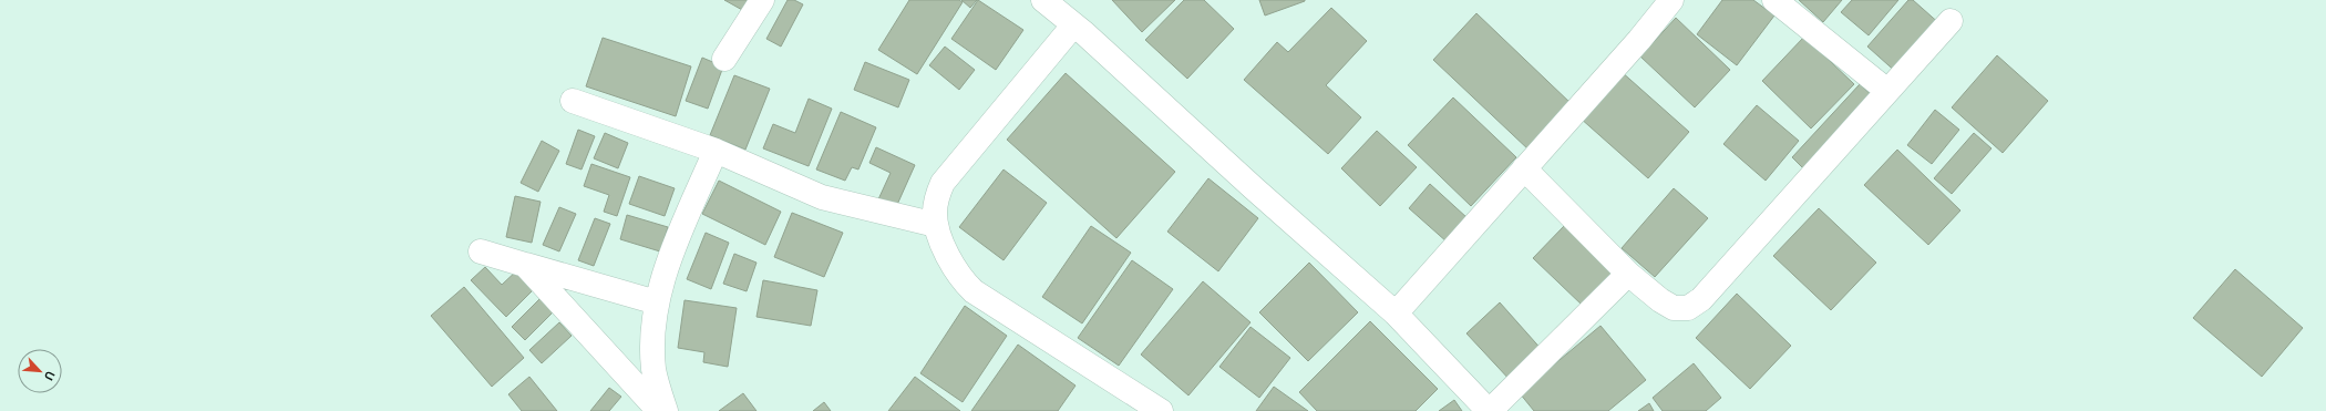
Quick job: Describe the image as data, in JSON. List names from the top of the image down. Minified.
{"north":"bottom right"}
